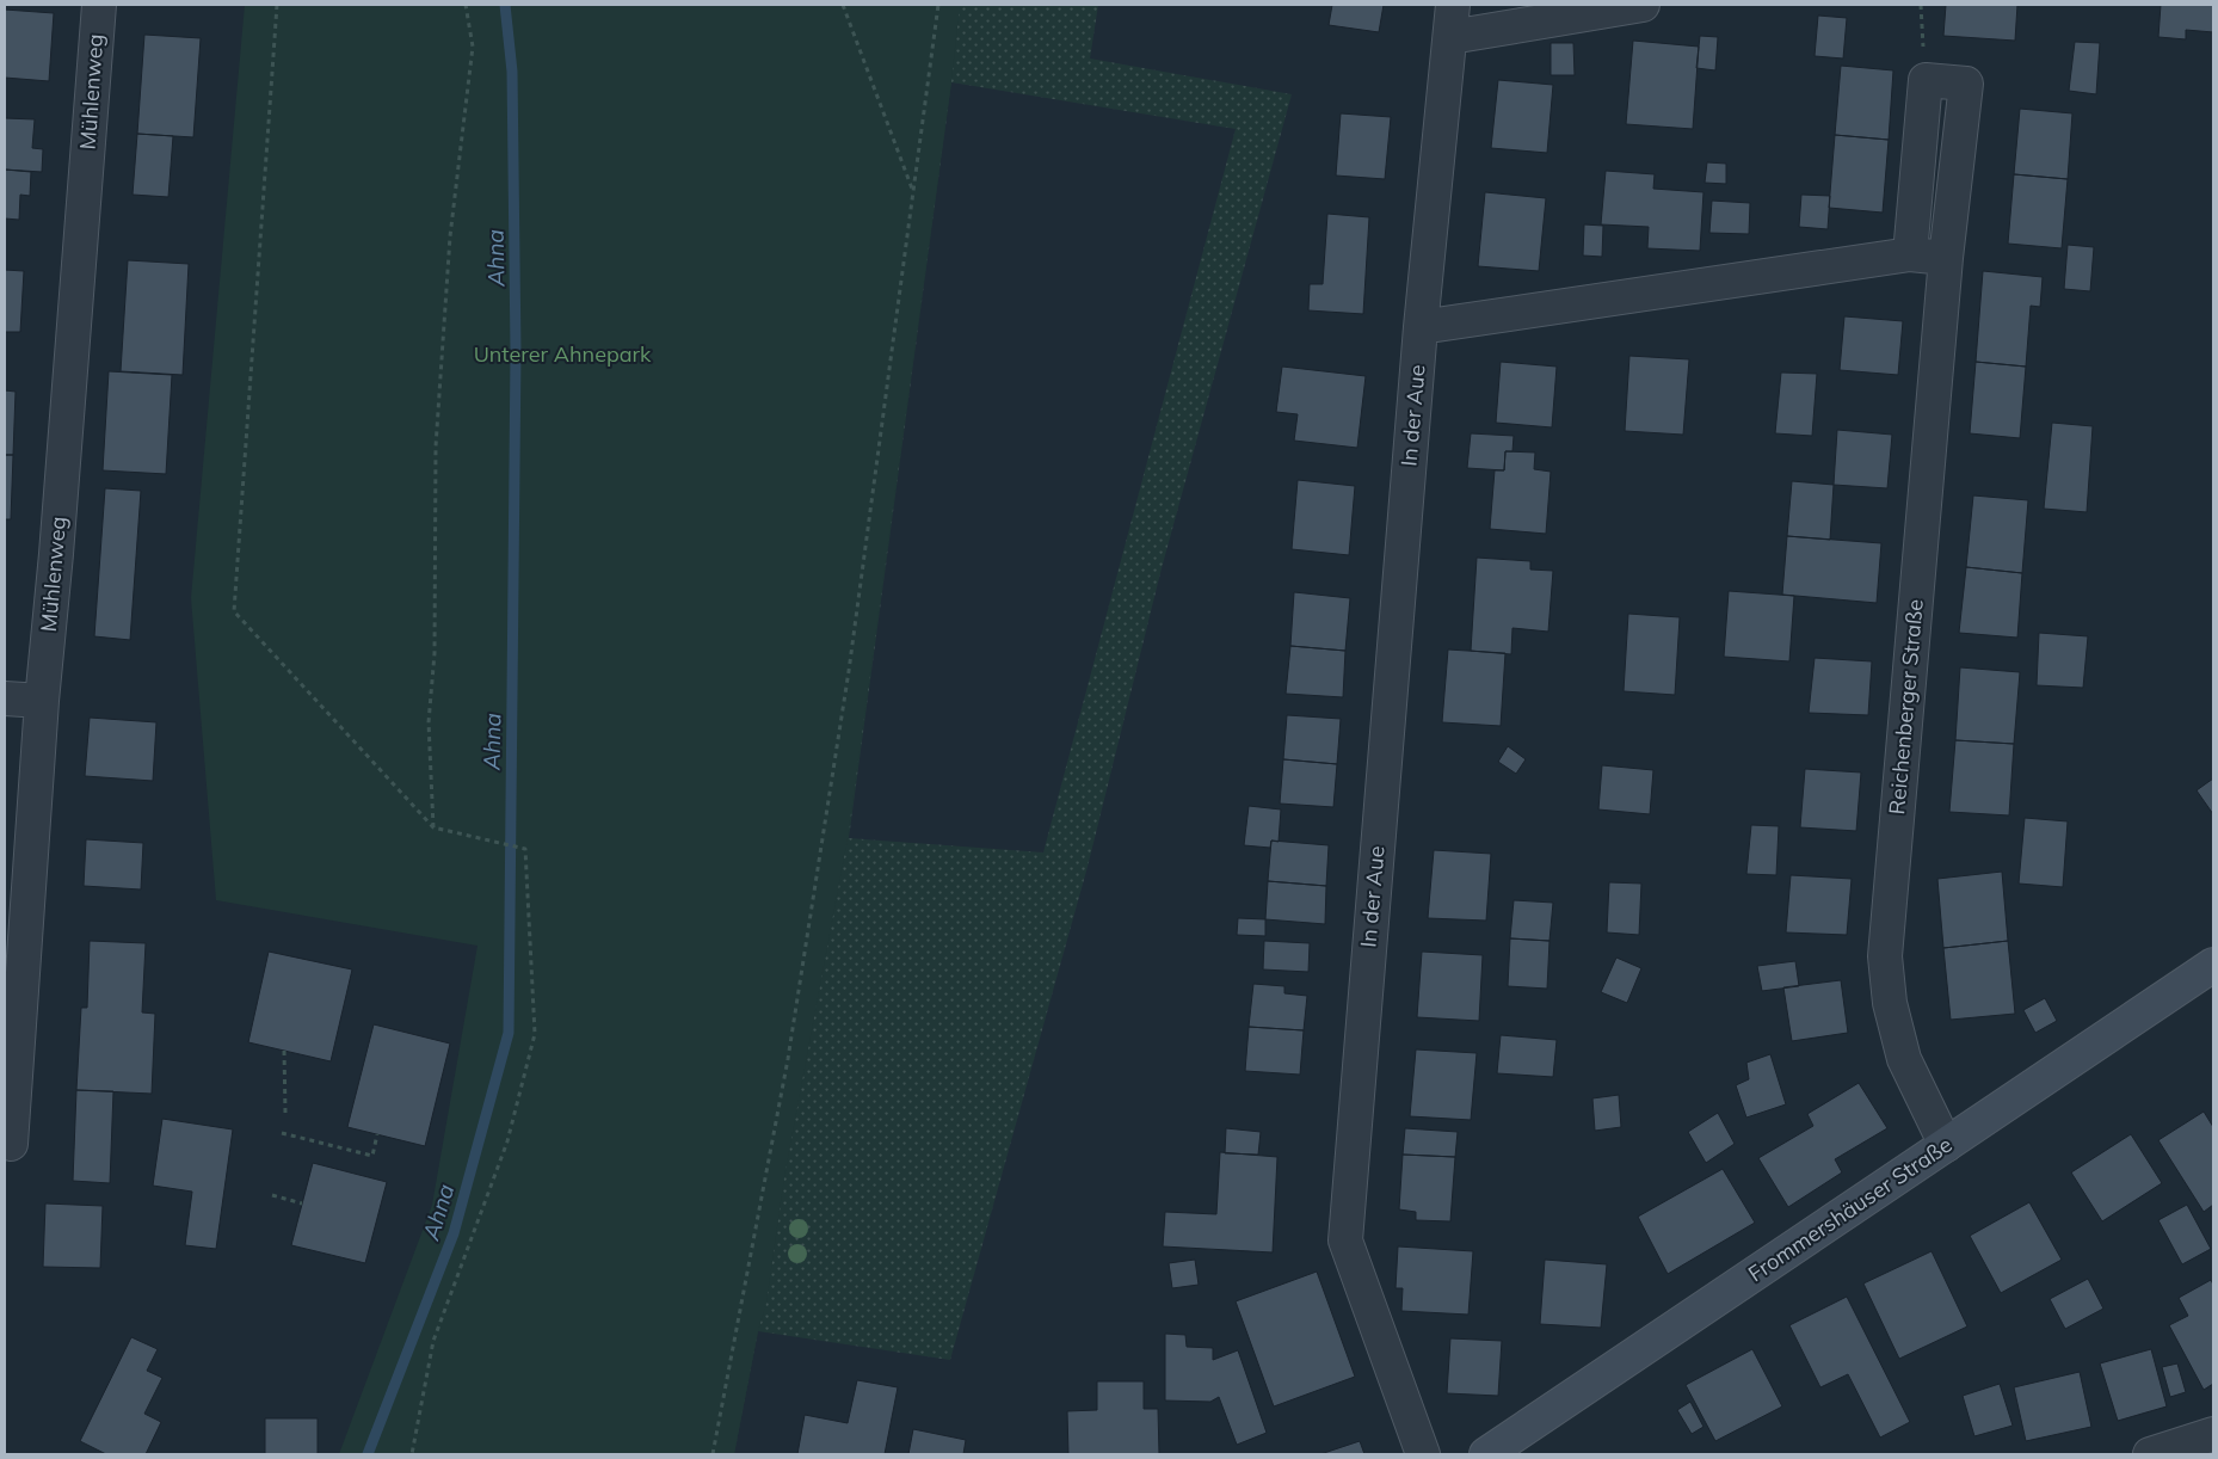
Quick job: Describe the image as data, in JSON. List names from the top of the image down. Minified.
{"streets":{"main road":["Frommershäuser Straße"],"street":["Mühlenweg","In der Aue","Reichenberger Straße"]},"crossings":[["Reichenberger Straße","Frommershäuser Straße"]],"water":["Ahna"],"parks":["Unterer Ahnepark"]}
